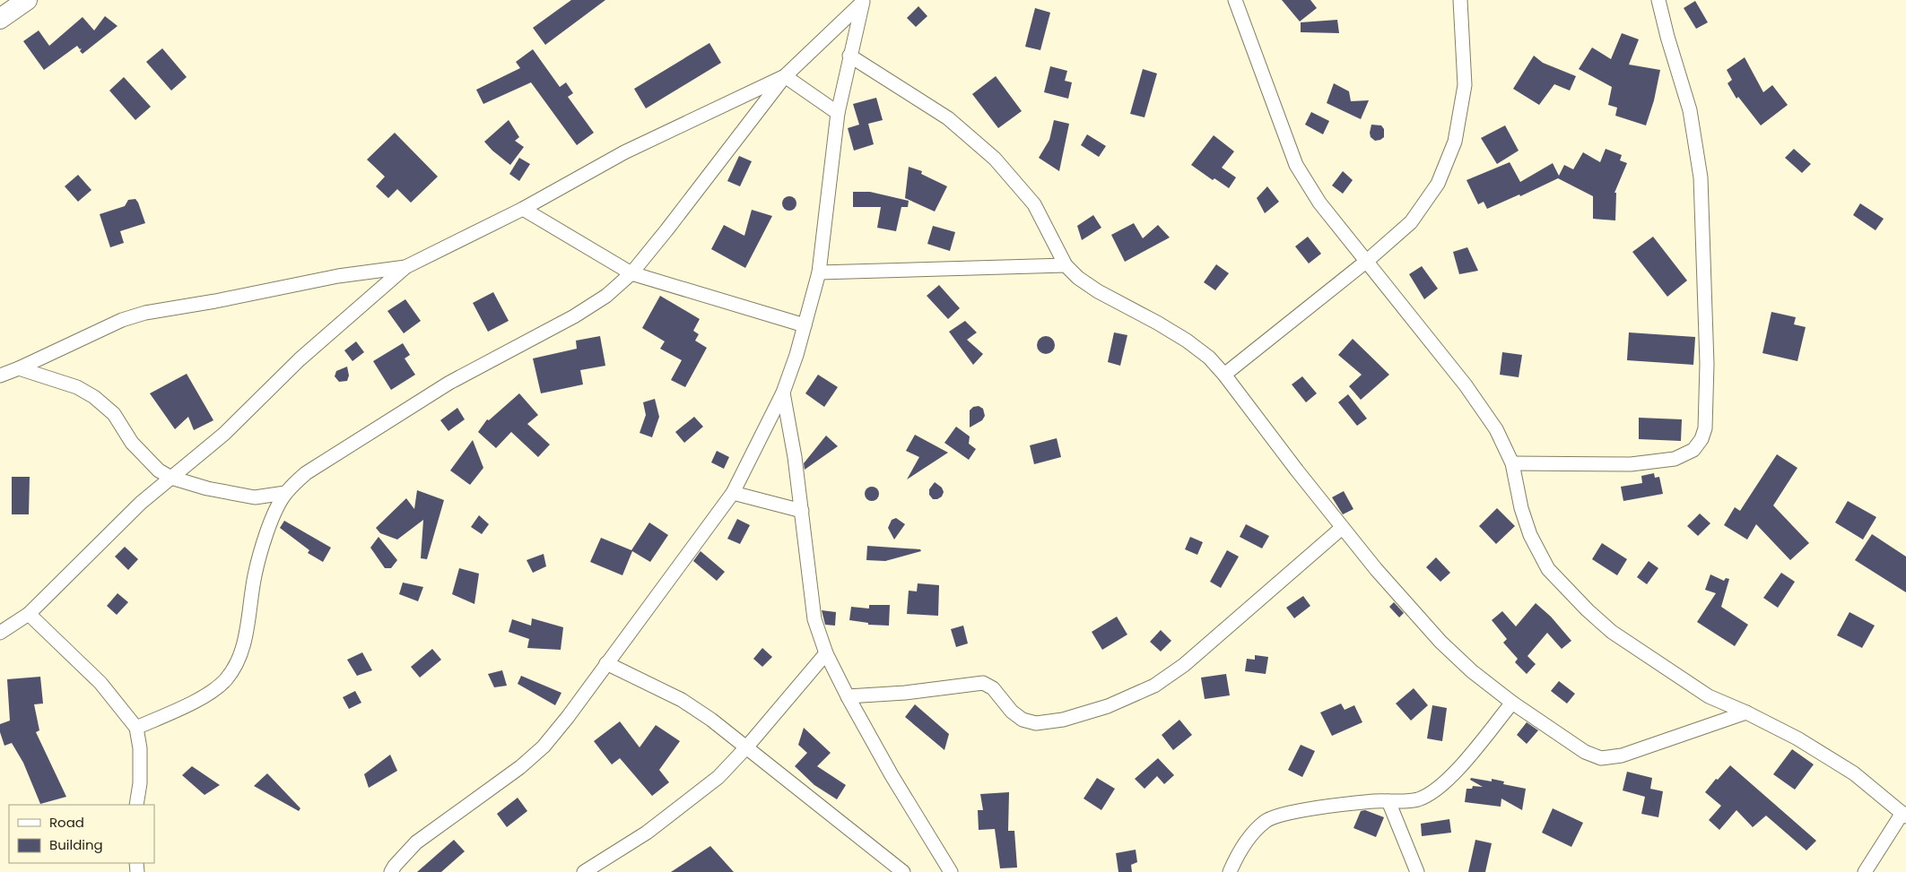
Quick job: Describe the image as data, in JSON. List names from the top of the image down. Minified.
{"legend":["Road","Building"]}
